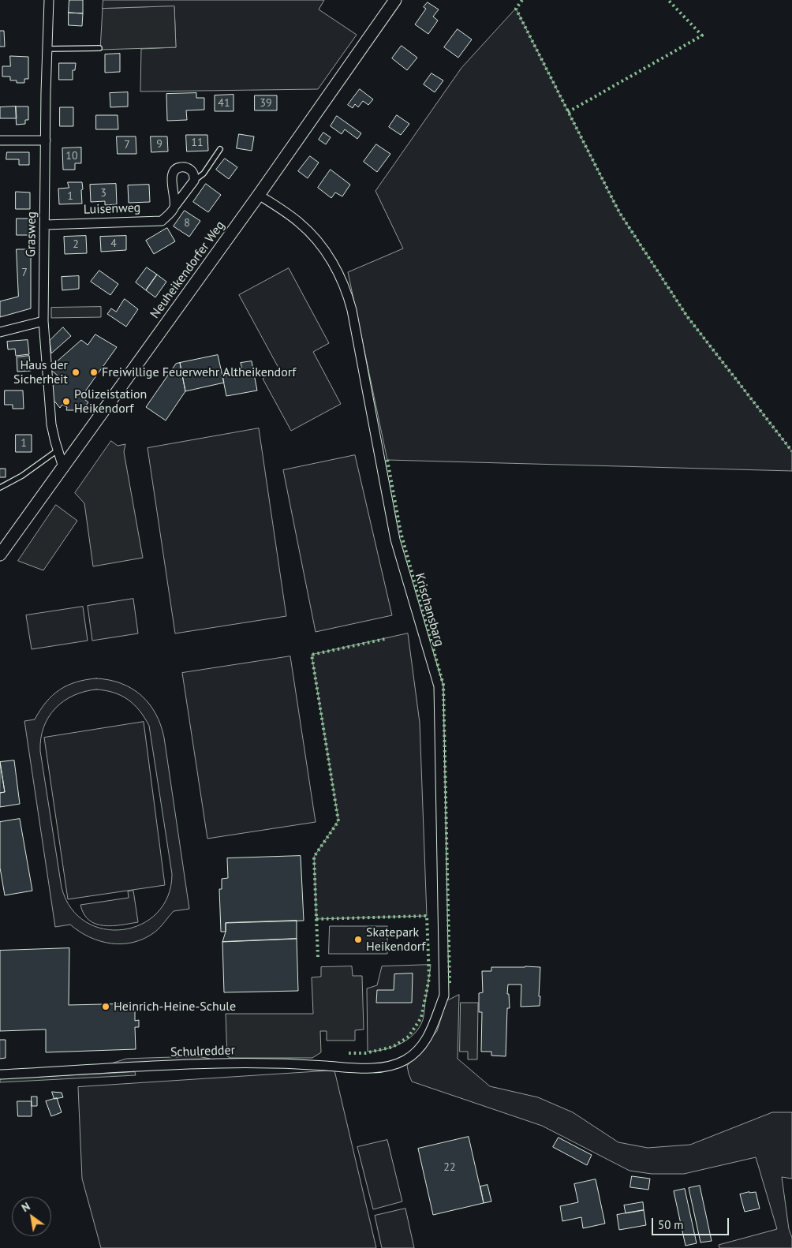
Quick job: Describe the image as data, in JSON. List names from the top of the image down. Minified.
{"streets":{"street":["Luisenweg","Grasweg","Neuheikendorfer Weg","Krischansbarg","Schulredder"]},"crossings":[["Luisenweg","Grasweg"],["Grasweg","Neuheikendorfer Weg"],["Neuheikendorfer Weg","Krischansbarg"],["Krischansbarg","Schulredder"]],"places":["Haus der Sicherheit","Freiwillige Feuerwehr Altheikendorf","Polizeistation Heikendorf","Skatepark Heikendorf","Heinrich-Heine-Schule"],"house_numbers":["41","39","11","9","7","10","3","1","8","4","2","7","1","22"],"scale_bar":"50 m","north":"top left"}
